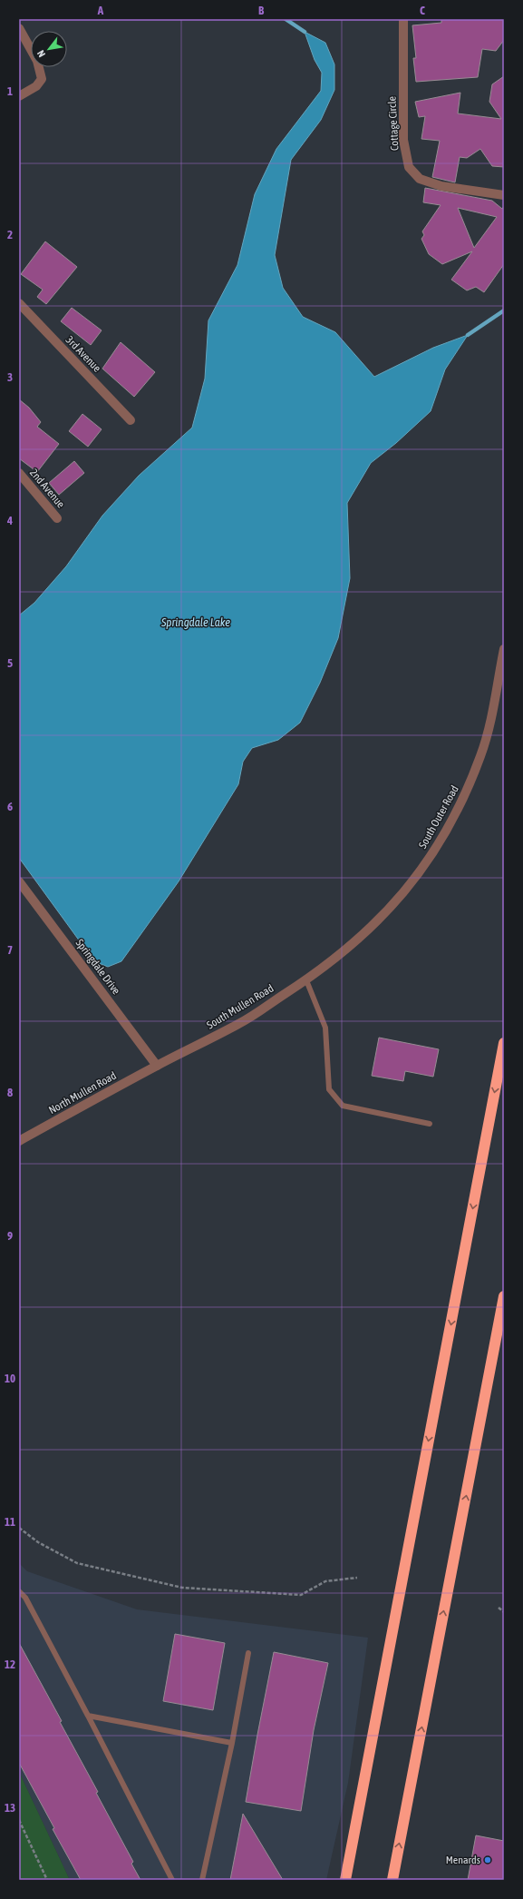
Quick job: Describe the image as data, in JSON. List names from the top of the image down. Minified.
{"streets":{"street":["Cottage Circle","3rd Avenue","2nd Avenue","South Outer Road","Springdale Drive","South Mullen Road","North Mullen Road"]},"crossings":[["South Outer Road","South Mullen Road"],["Springdale Drive","South Mullen Road"],["Springdale Drive","North Mullen Road"],["South Mullen Road","North Mullen Road"]],"water":["Springdale Lake"],"places":["Menards"],"north":"bottom left","grid":{"columns":["A","B","C"],"rows":["1","2","3","4","5","6","7","8","9","10","11","12","13"]}}
